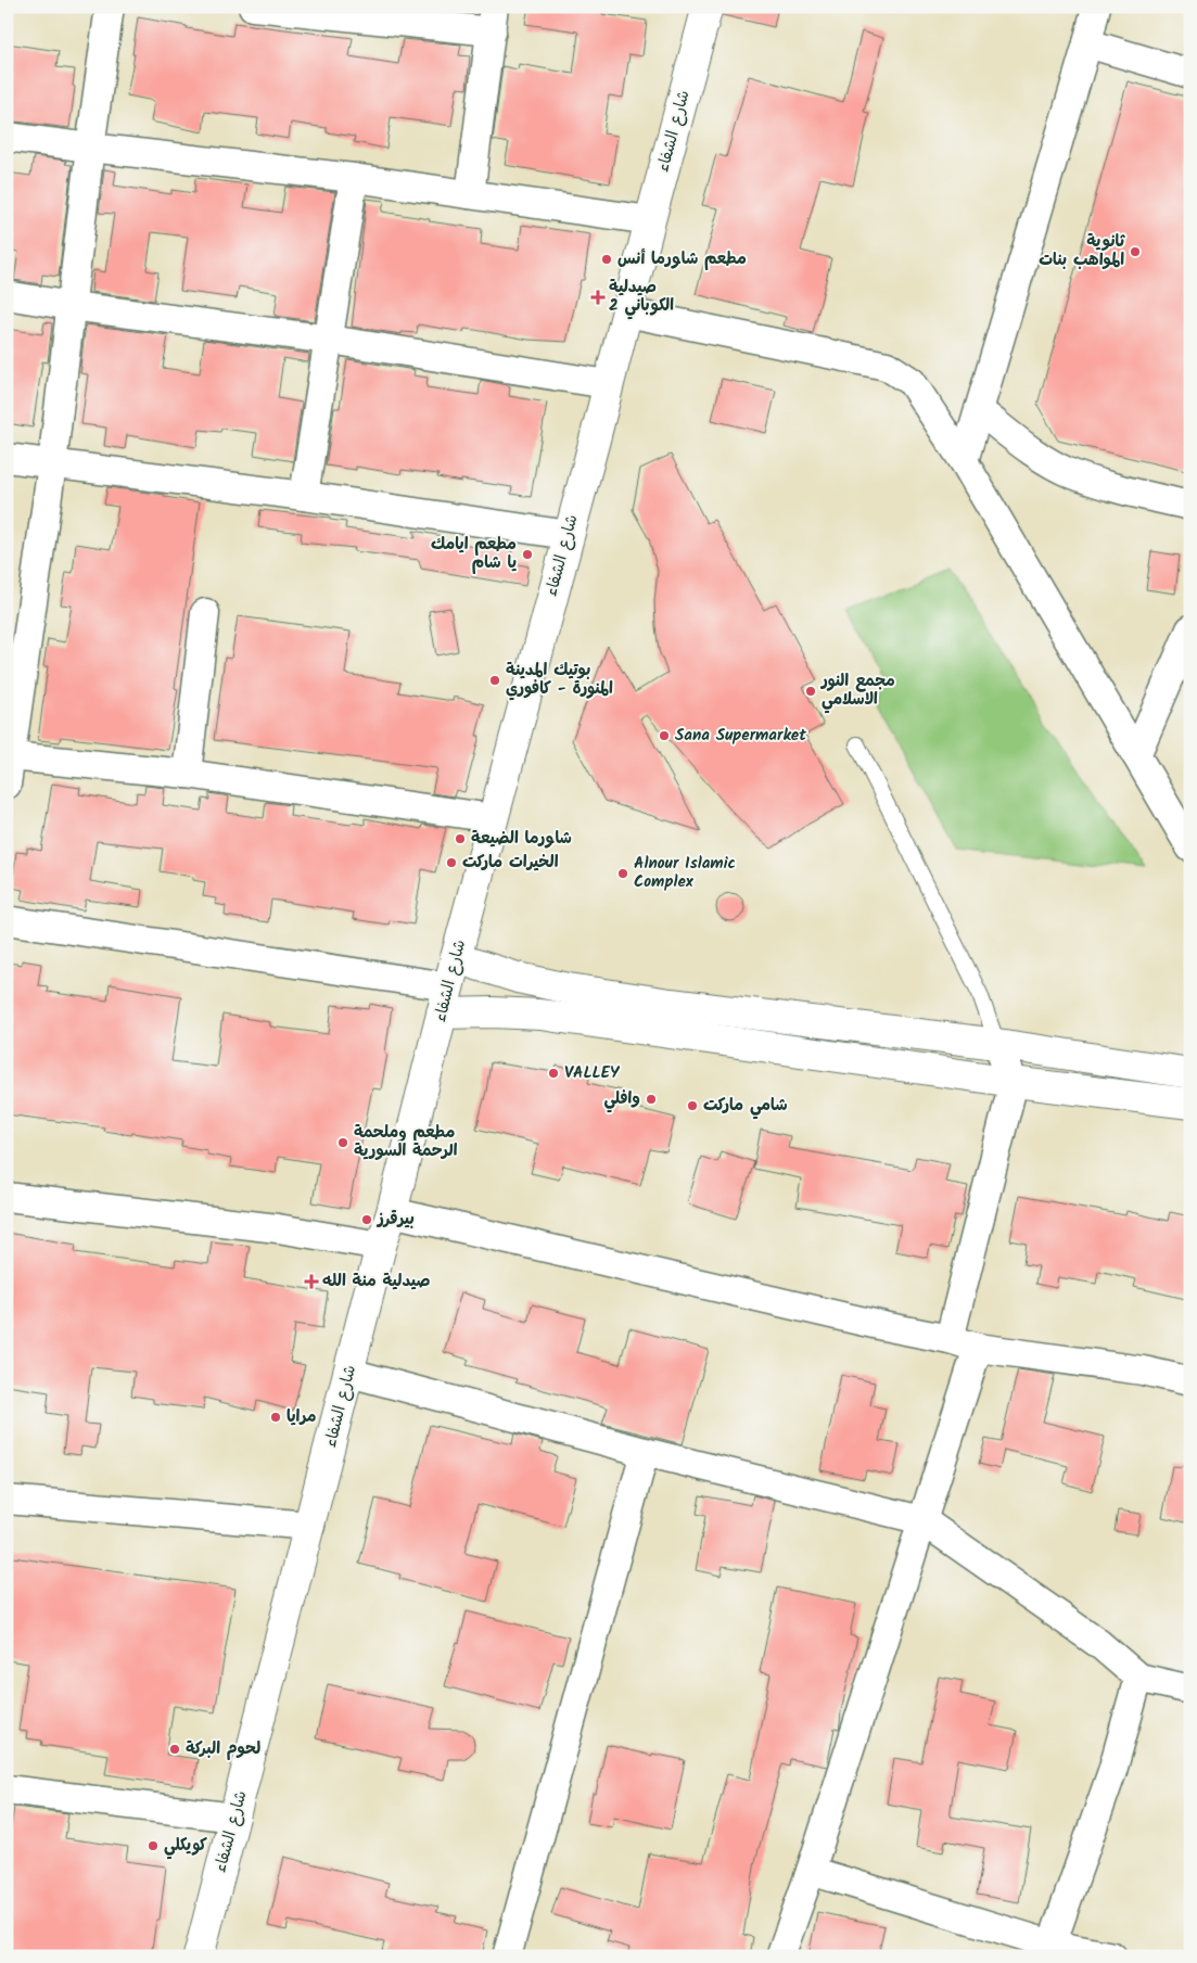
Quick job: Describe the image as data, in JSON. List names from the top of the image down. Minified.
{"streets":{"street":["شارع الشفاء"]},"places":{"other":["ثانوية المواهب بنات","مطعم شاورما أنس","مطعم ايامك يا شام","بوتيك المدينة المنورة - كافوري","مجمع النور الاسلامي","Sana Supermarket","شاورما الضيعة","الخيرات ماركت","Alnour Islamic Complex","VALLEY","وافلي","شامي ماركت","مطعم وملحمة الرحمة السورية","بيرقرز","مرايا","لحوم البركة","كويكلي"],"health":["صيدلية الكوباني 2","صيدلية منة الله"]}}
